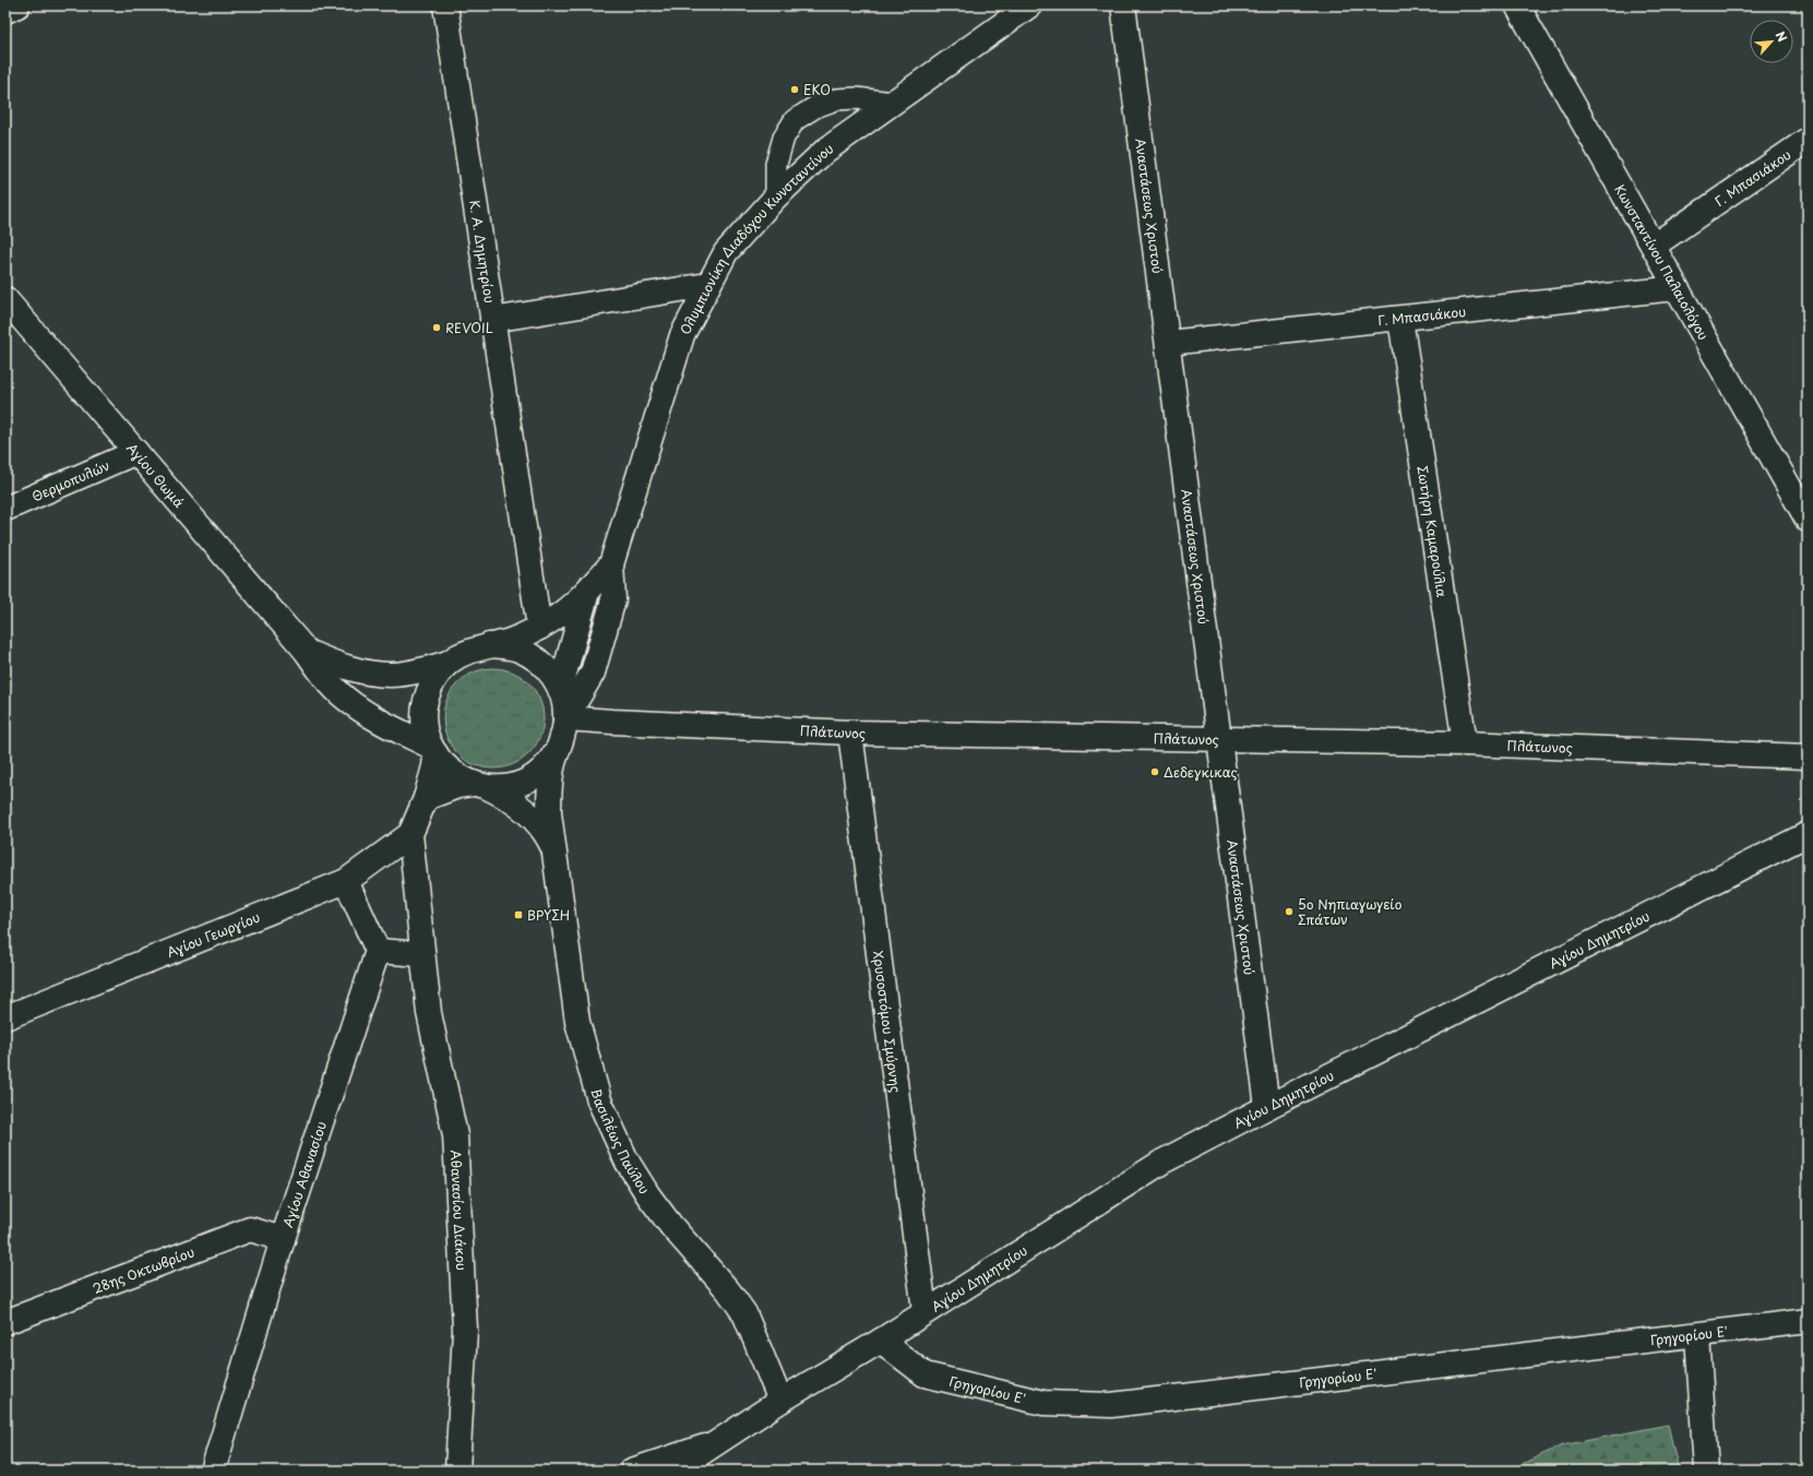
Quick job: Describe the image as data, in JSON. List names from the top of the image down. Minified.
{"streets":{"street":["Γ. Μπασιάκου","Αναστάσεως Χριστού","Ολυμπιονίκη Διαδόχου Κωνσταντίνου","Κ. Α. Δημητρίου","Κωνσταντίνου Παλαιολόγου","Αγίου Θωμά","Θερμοπυλών","Σωτήρη Καμαρούλια","Πλάτωνος","Αγίου Γεωργίου","Αγίου Δημητρίου","Χρυσοστόμου Σμύρνης","Βασιλέως Παύλου","Αγίου Αθανασίου","Αθανασίου Διάκου","28ης Οκτωβρίου","Γρηγορίου Ε'"]},"crossings":[["Γ. Μπασιάκου","Αναστάσεως Χριστού"],["Γ. Μπασιάκου","Κωνσταντίνου Παλαιολόγου"],["Γ. Μπασιάκου","Σωτήρη Καμαρούλια"],["Αναστάσεως Χριστού","Πλάτωνος"],["Αναστάσεως Χριστού","Αγίου Δημητρίου"],["Ολυμπιονίκη Διαδόχου Κωνσταντίνου","Αγίου Θωμά"],["Ολυμπιονίκη Διαδόχου Κωνσταντίνου","Πλάτωνος"],["Ολυμπιονίκη Διαδόχου Κωνσταντίνου","Βασιλέως Παύλου"],["Ολυμπιονίκη Διαδόχου Κωνσταντίνου","Αθανασίου Διάκου"],["Αγίου Θωμά","Θερμοπυλών"],["Αγίου Θωμά","Πλάτωνος"],["Αγίου Θωμά","Βασιλέως Παύλου"],["Αγίου Θωμά","Αθανασίου Διάκου"],["Σωτήρη Καμαρούλια","Πλάτωνος"],["Πλάτωνος","Χρυσοστόμου Σμύρνης"],["Πλάτωνος","Βασιλέως Παύλου"],["Πλάτωνος","Αθανασίου Διάκου"],["Αγίου Γεωργίου","Αθανασίου Διάκου"],["Αγίου Δημητρίου","Χρυσοστόμου Σμύρνης"],["Αγίου Δημητρίου","Βασιλέως Παύλου"],["Αγίου Δημητρίου","Γρηγορίου Ε'"],["Βασιλέως Παύλου","Αθανασίου Διάκου"],["Αγίου Αθανασίου","28ης Οκτωβρίου"]],"places":{"other":["EKO","REVOIL","Δεδεγκικας","5ο Νηπιαγωγείο Σπάτων"],"transit":["ΒΡΥΣΗ"]},"north":"top right"}
